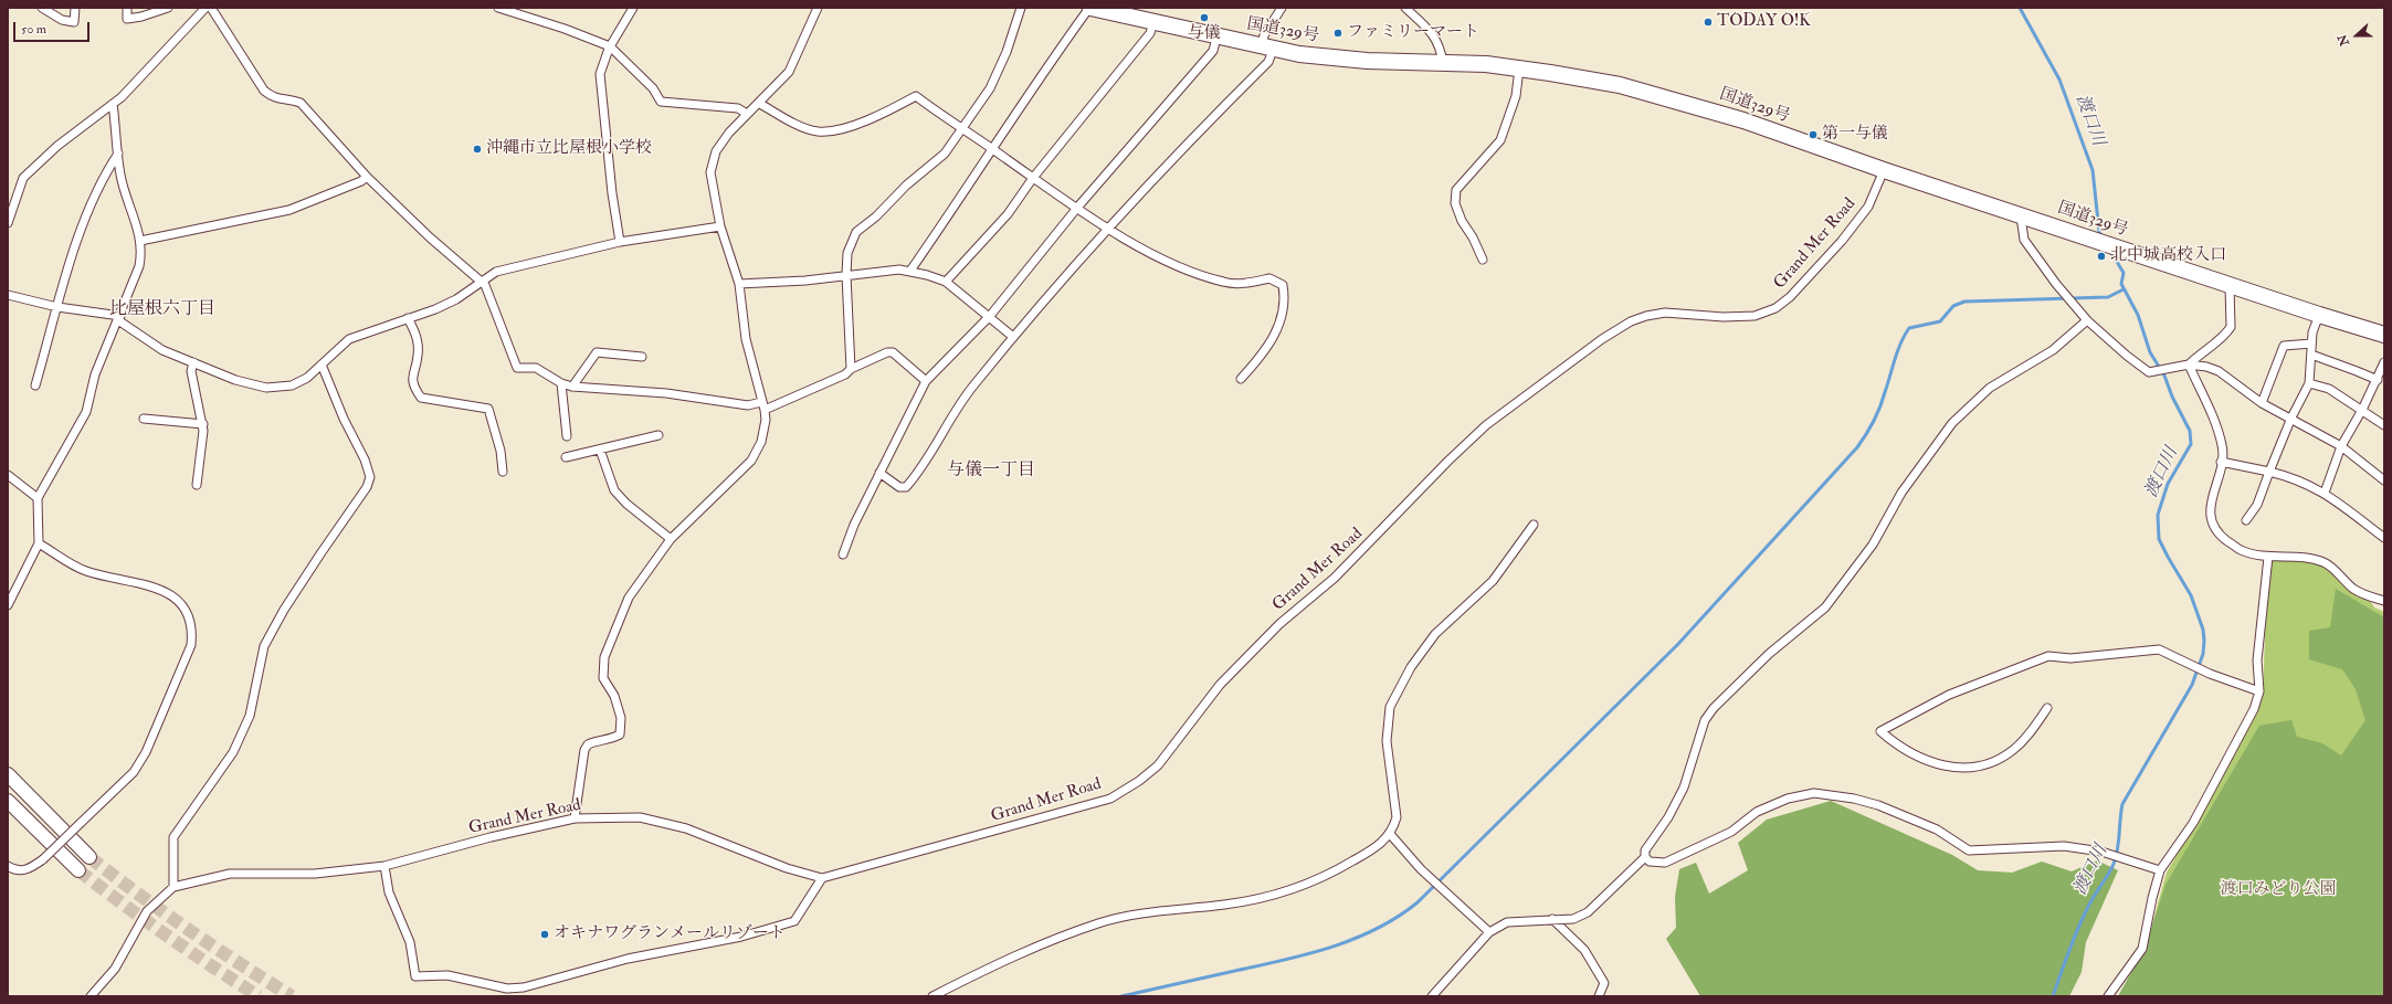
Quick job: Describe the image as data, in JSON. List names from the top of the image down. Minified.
{"streets":{"highway":["国道329号"],"street":["Grand Mer Road"]},"crossings":[["国道329号","Grand Mer Road"]],"districts":["比屋根六丁目","与儀一丁目"],"water":["渡口川"],"parks":["渡口みどり公園"],"places":["与儀","TODAY O!K","ファミリーマート","第一与儀","沖縄市立比屋根小学校","北中城高校入口","オキナワグランメールリゾート"],"scale_bar":"50 m","north":"left"}
